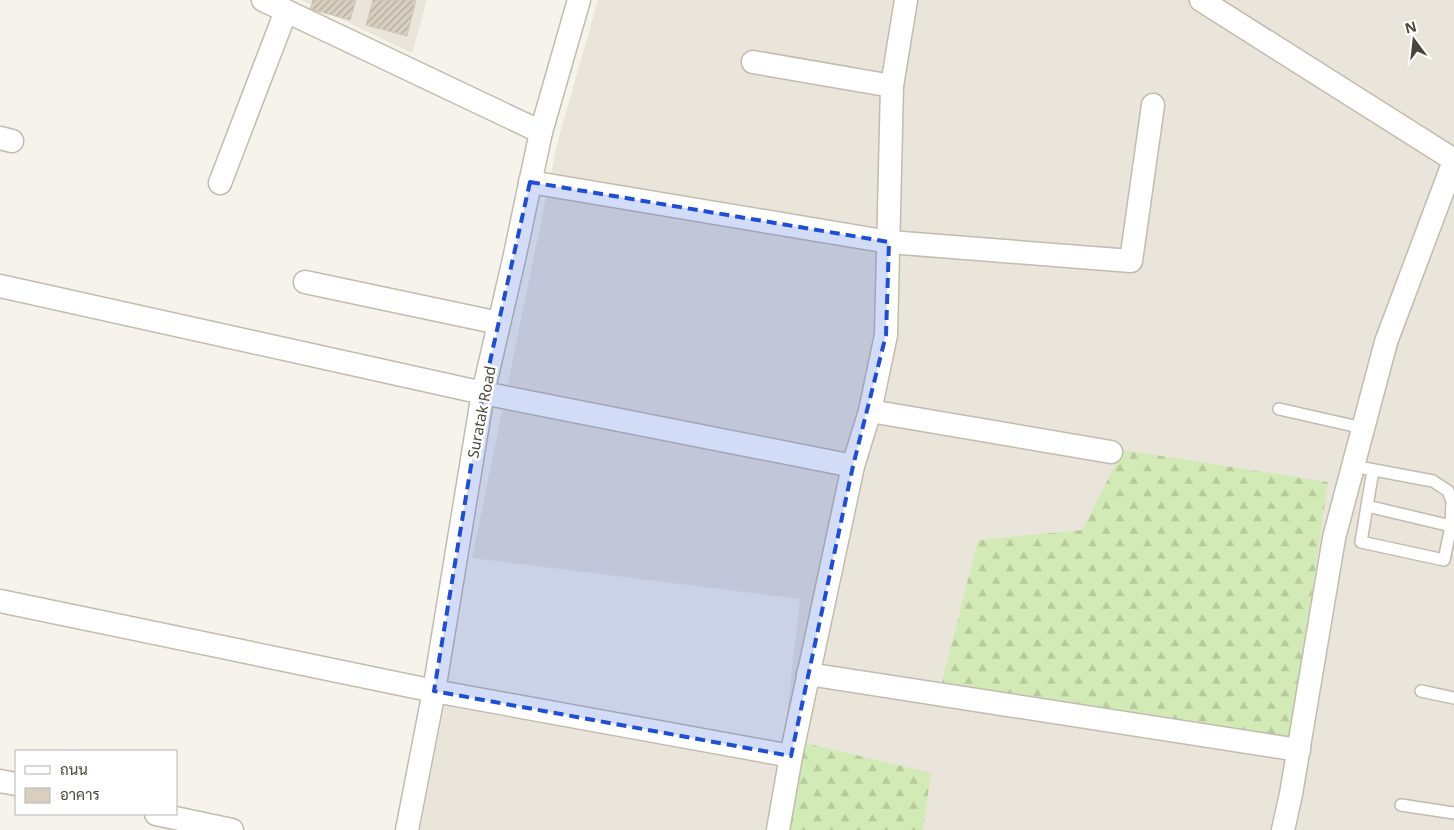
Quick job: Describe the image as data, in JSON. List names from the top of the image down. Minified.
{"streets":{"street":["Suratak Road"]},"legend":["ถนน","อาคาร"],"north":"top"}
